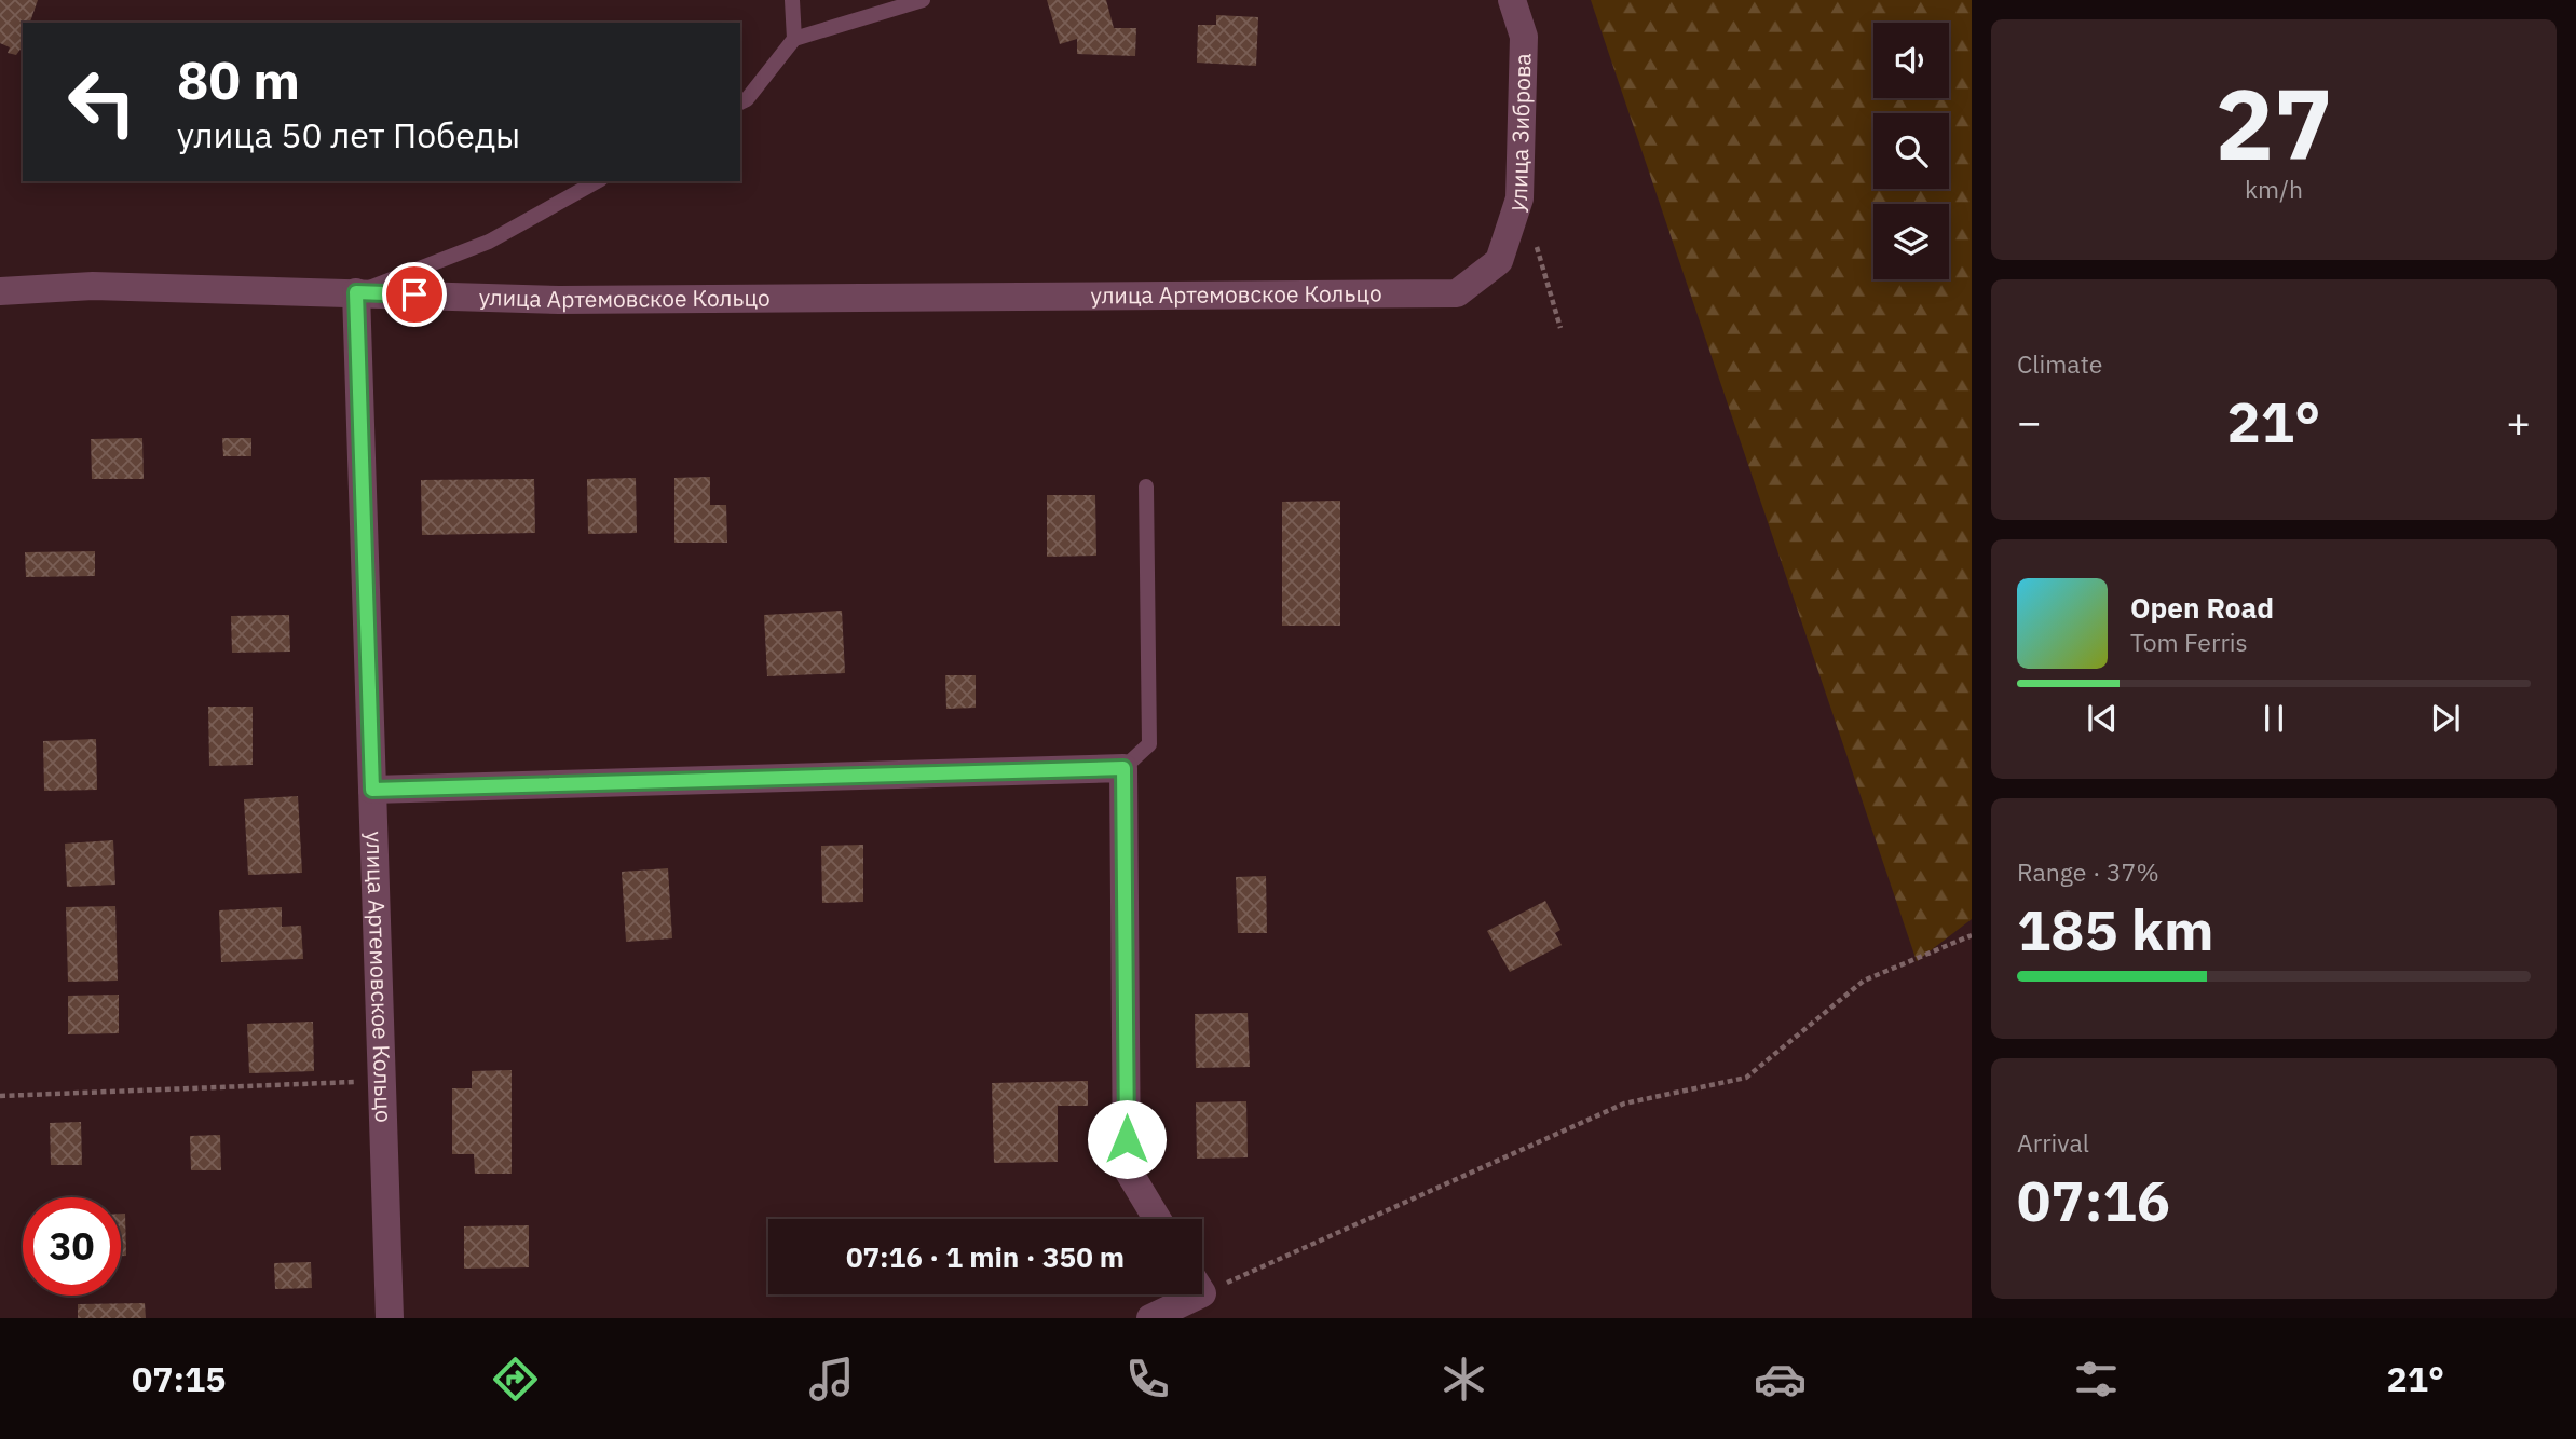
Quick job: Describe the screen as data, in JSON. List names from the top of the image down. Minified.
{"streets":{"street":["улица Зиброва","улица Артемовское Кольцо"]},"crossings":[["улица Зиброва","улица Артемовское Кольцо"]],"page":{"tile":[["27","km/h"],"Climate",["Range · 37%","185 km"],["Arrival","07:16"]],"turn":["80 m","улица 50 лет Победы"],"heat":["−","21°","+"],"song":["Open Road","Tom Ferris"],"limit":"30","trip":"07:16 · 1 min · 350 m","tabs":["07:15","21°"]}}
